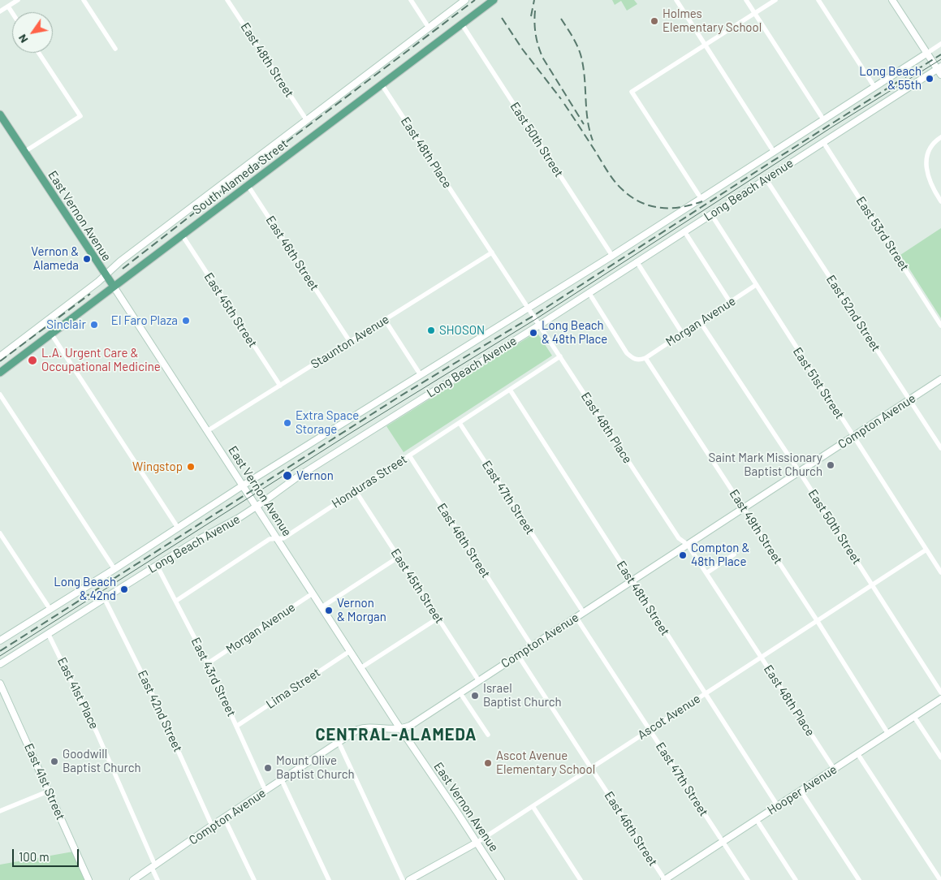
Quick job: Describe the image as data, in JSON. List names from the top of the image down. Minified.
{"streets":{"main road":["South Alameda Street","East Vernon Avenue"],"street":["East 48th Street","East 50th Street","East 48th Place","Long Beach Avenue","East 53rd Street","East 46th Street","East 45th Street","East 52nd Street","Morgan Avenue","Staunton Avenue","East 51st Street","Compton Avenue","Honduras Street","East 47th Street","East 49th Street","East 43rd Street","Lima Street","East 41st Place","East 42nd Street","Ascot Avenue","East 41st Street","Hooper Avenue"]},"crossings":[["East 48th Street","South Alameda Street"],["East 48th Street","Compton Avenue"],["East 48th Street","Honduras Street"],["East 48th Street","Ascot Avenue"],["East 48th Street","Hooper Avenue"],["East 50th Street","South Alameda Street"],["East 50th Street","Long Beach Avenue"],["East 50th Street","Morgan Avenue"],["East 50th Street","Compton Avenue"],["East 50th Street","Ascot Avenue"],["East 48th Place","South Alameda Street"],["East 48th Place","Long Beach Avenue"],["East 48th Place","Staunton Avenue"],["East 48th Place","Compton Avenue"],["East 48th Place","Honduras Street"],["East 48th Place","Ascot Avenue"],["East 48th Place","Hooper Avenue"],["South Alameda Street","East Vernon Avenue"],["South Alameda Street","East 46th Street"],["South Alameda Street","East 45th Street"],["Long Beach Avenue","East Vernon Avenue"],["Long Beach Avenue","East 53rd Street"],["Long Beach Avenue","East 52nd Street"],["Long Beach Avenue","East 51st Street"],["Long Beach Avenue","East 43rd Street"],["Long Beach Avenue","East 41st Place"],["Long Beach Avenue","East 42nd Street"],["East Vernon Avenue","Morgan Avenue"],["East Vernon Avenue","Staunton Avenue"],["East Vernon Avenue","Compton Avenue"],["East Vernon Avenue","Honduras Street"],["East Vernon Avenue","Lima Street"],["East Vernon Avenue","Ascot Avenue"],["East 46th Street","Staunton Avenue"],["East 46th Street","Compton Avenue"],["East 46th Street","Honduras Street"],["East 46th Street","Ascot Avenue"],["East 46th Street","Hooper Avenue"],["East 45th Street","Staunton Avenue"],["East 45th Street","Compton Avenue"],["East 45th Street","Honduras Street"],["East 52nd Street","Compton Avenue"],["Morgan Avenue","East 51st Street"],["Morgan Avenue","East 49th Street"],["Morgan Avenue","East 43rd Street"],["East 51st Street","Compton Avenue"],["East 51st Street","Ascot Avenue"],["Compton Avenue","East 47th Street"],["Compton Avenue","East 49th Street"],["Compton Avenue","East 43rd Street"],["Compton Avenue","East 41st Place"],["Compton Avenue","East 42nd Street"],["Honduras Street","East 47th Street"],["Honduras Street","East 43rd Street"],["East 47th Street","Ascot Avenue"],["East 47th Street","Hooper Avenue"],["East 49th Street","Ascot Avenue"],["East 49th Street","Hooper Avenue"],["East 43rd Street","Lima Street"]],"districts":["CENTRAL-ALAMEDA"],"places":["Holmes Elementary School","Long Beach & 55th","Vernon & Alameda","El Faro Plaza","Sinclair","SHOSON","Long Beach & 48th Place","L.A. Urgent Care & Occupational Medicine","Extra Space Storage","Saint Mark Missionary Baptist Church","Wingstop","Vernon","Compton & 48th Place","Long Beach & 42nd","Vernon & Morgan","Israel Baptist Church","Goodwill Baptist Church","Ascot Avenue Elementary School","Mount Olive Baptist Church"],"scale_bar":"100 m","north":"bottom left"}
